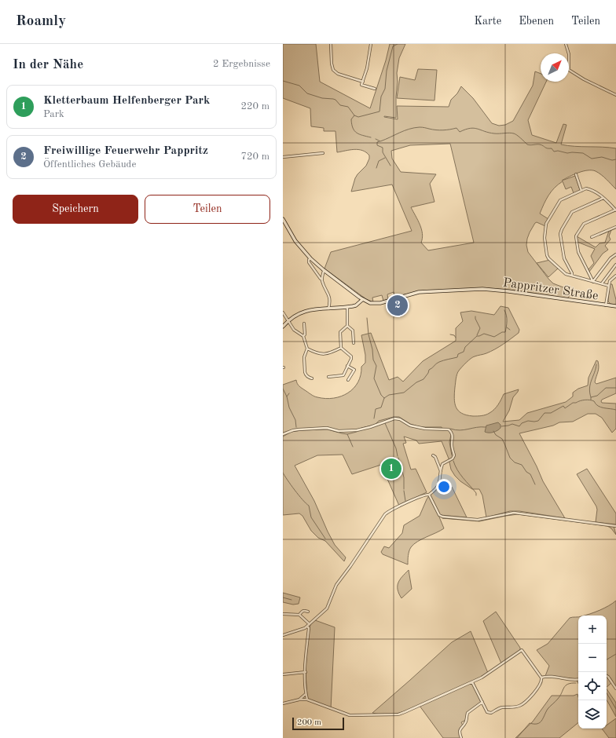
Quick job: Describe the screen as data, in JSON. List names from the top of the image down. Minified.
{"streets":{"street":["Pappritzer Straße"]},"scale_bar":"200 m","north":"top right","page":{"header":"Roamly","nav":["Karte","Ebenen","Teilen"],"heading":["In der Nähe","2 Ergebnisse"],"list":[{"mark":"1","name":"Kletterbaum Helfenberger Park","note":"Park","value":"220 m"},{"mark":"2","name":"Freiwillige Feuerwehr Pappritz","note":"Öffentliches Gebäude","value":"720 m"}],"buttons":["Speichern","Teilen"],"pins":["2","1"],"map_buttons":["+","−"],"scale":"200 m"}}
